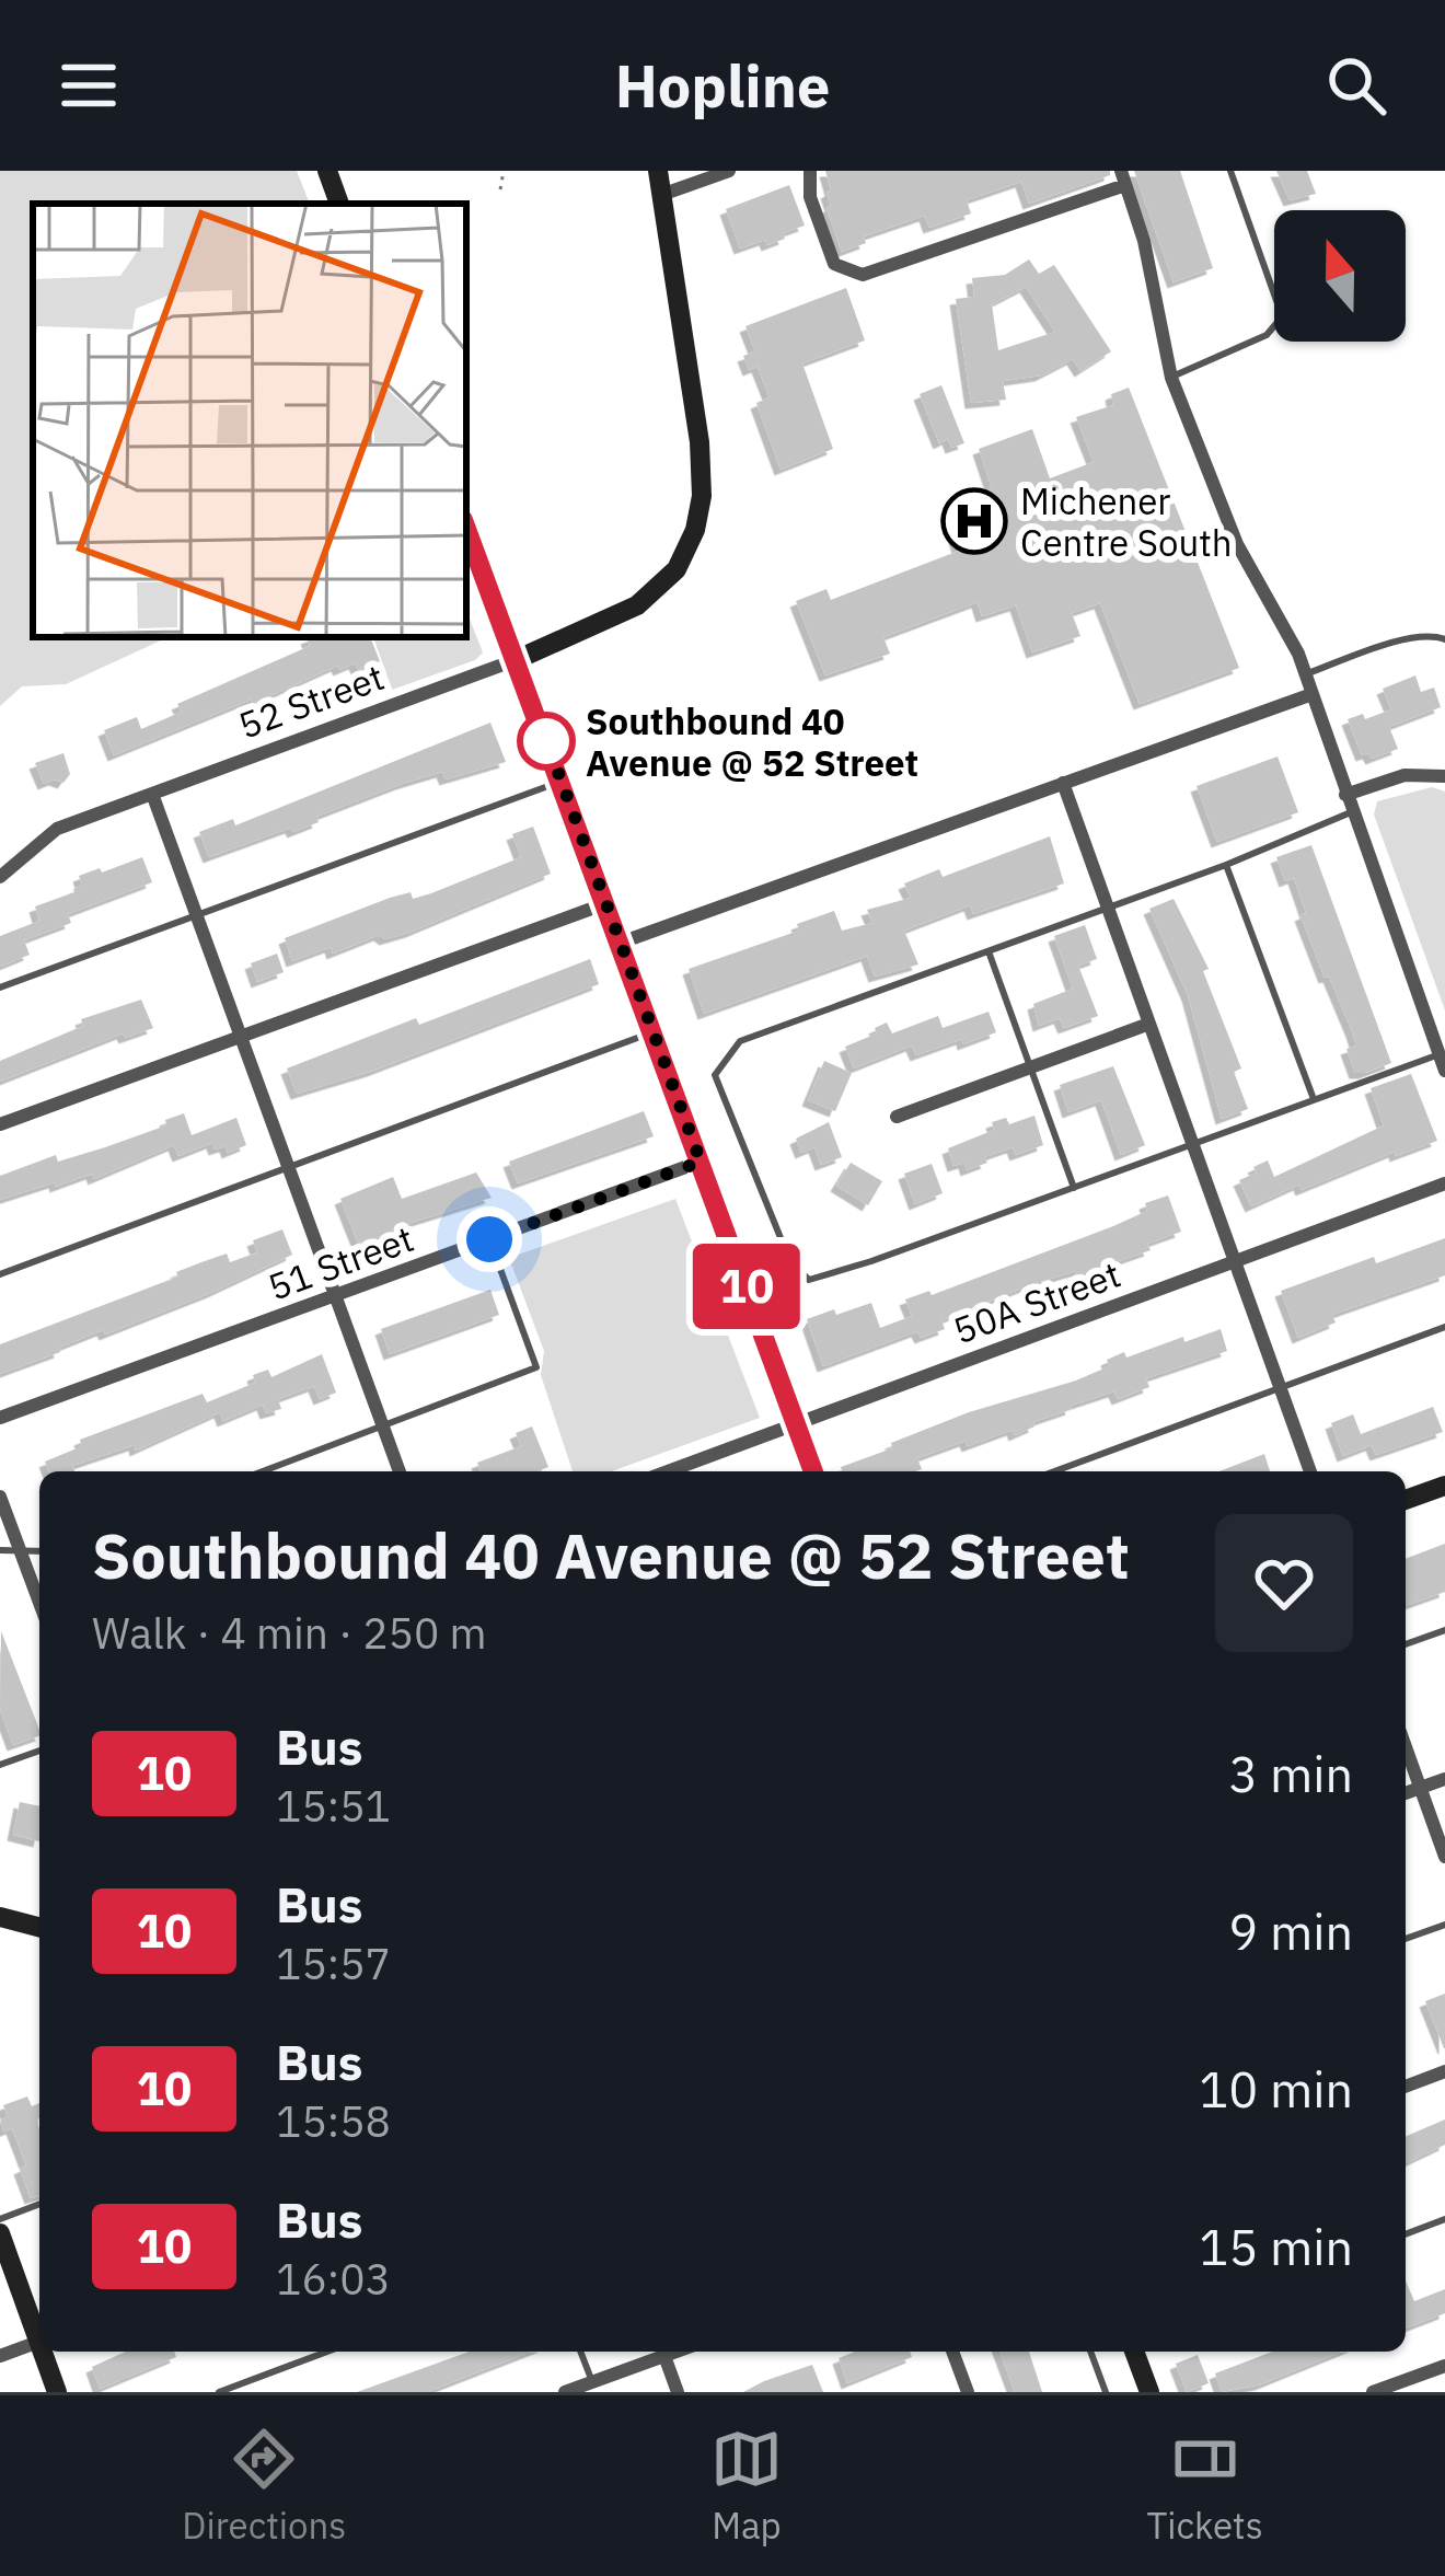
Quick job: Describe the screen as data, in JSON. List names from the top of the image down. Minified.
{"streets":{"street":["52 Street","51 Street","50A Street"]},"places":{"hospital":["Michener Centre South"],"other":["Southbound 40 Avenue @ 52 Street"]},"lines":["bus line 10"],"north":"top","page":{"header":"Hopline","on_map":"10","heading":["Southbound 40 Avenue @ 52 Street","Walk · 4 min · 250 m"],"list":[{"mark":"10","name":"Bus","note":"15:51","value":"3 min"},{"mark":"10","name":"Bus","note":"15:57","value":"9 min"},{"mark":"10","name":"Bus","note":"15:58","value":"10 min"},{"mark":"10","name":"Bus","note":"16:03","value":"15 min"}],"tabs":["Directions","Map","Tickets"]}}
